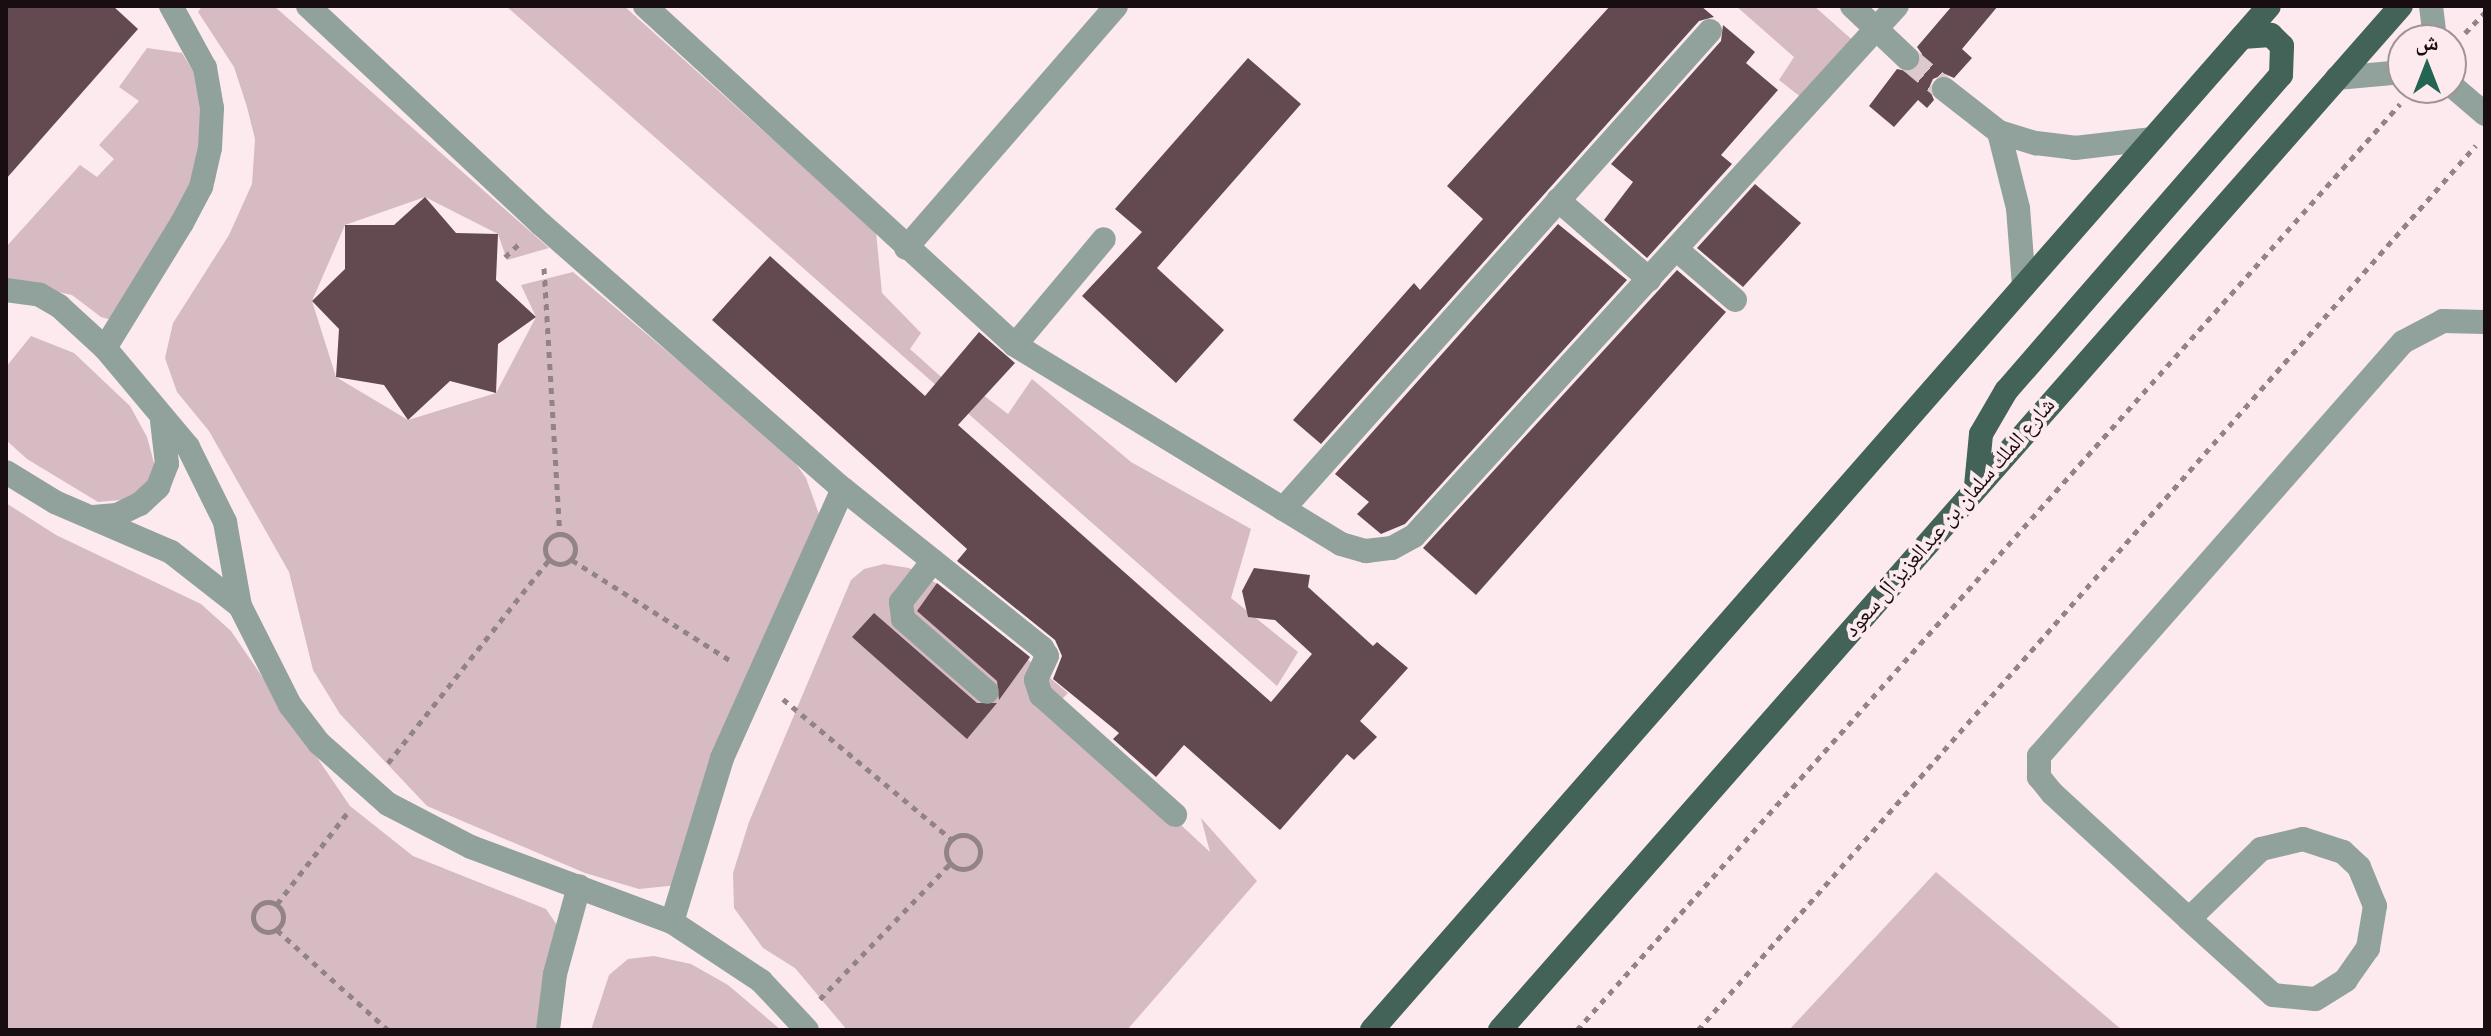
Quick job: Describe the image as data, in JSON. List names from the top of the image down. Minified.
{"streets":{"main road":["شارع الملك سلمان بن عبدالعزيز آل سعود"]},"north":"top"}
